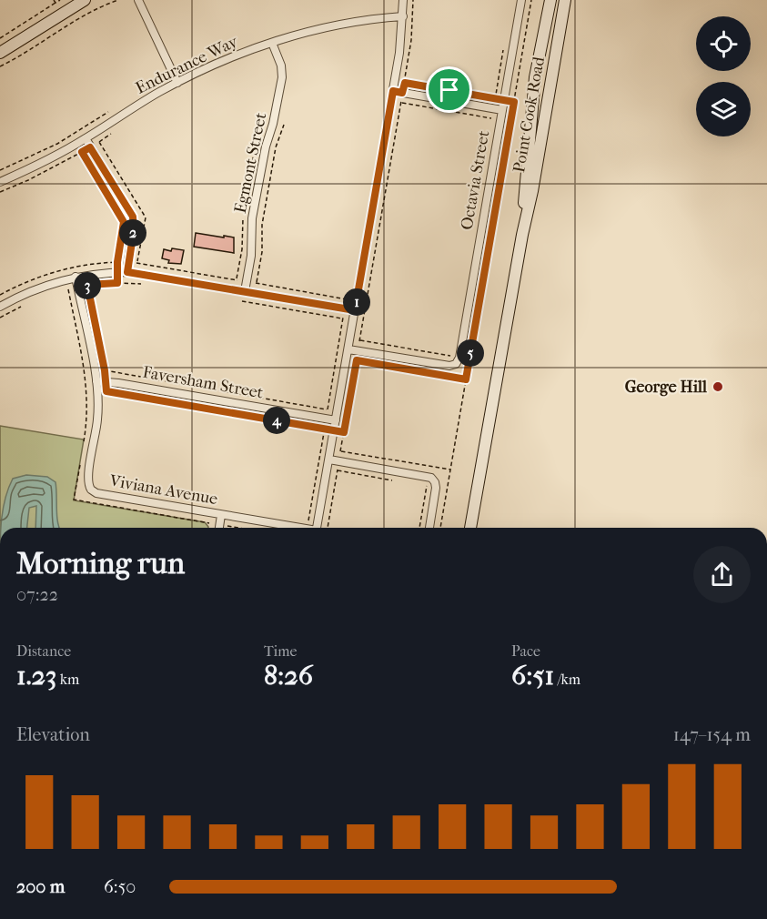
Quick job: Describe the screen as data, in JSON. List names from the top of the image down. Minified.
{"streets":{"main road":["Point Cook Road"],"street":["Endurance Way","Egmont Street","Octavia Street","Faversham Street","Viviana Avenue"]},"crossings":[["Endurance Way","Egmont Street"],["Faversham Street","Viviana Avenue"]],"places":["George Hill"],"page":{"pins":["2","3","1","5","4"],"heading":["Morning run","07:22"],"stats":[["Distance","1.23 km"],["Time","8:26"],["Pace","6:51 /km"]],"chart":["Elevation","147–154 m"],"list":[{"name":"200 m","note":"6:50"}]}}
